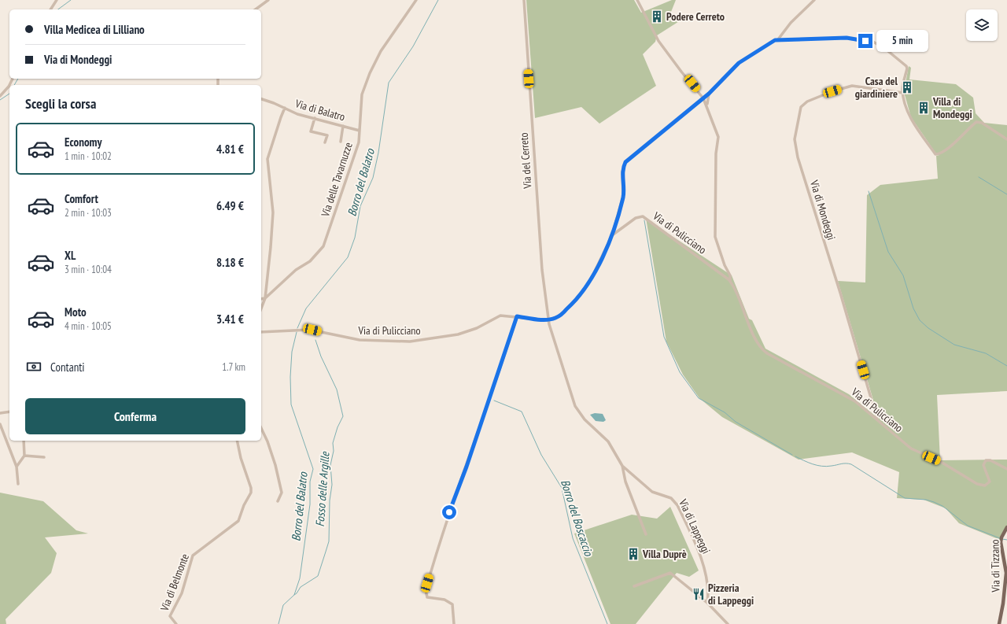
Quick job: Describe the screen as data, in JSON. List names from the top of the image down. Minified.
{"streets":{"main road":["Via di Tizzano"],"street":["Via di Balatro","Via del Cerreto","Via delle Tavarnuzze","Via di Mondeggi","Via di Pulicciano","Via di Lappeggi","Via di Belmonte"]},"crossings":[["Via di Balatro","Via delle Tavarnuzze"],["Via del Cerreto","Via di Pulicciano"],["Via del Cerreto","Via di Lappeggi"],["Via di Mondeggi","Via di Pulicciano"],["Via di Pulicciano","Via di Lappeggi"]],"water":["Borro del Balatro","Fosso delle Argille","Borro del Boscaccio"],"places":{"building":["Podere Cerreto","Casa del giardiniere","Villa di Mondeggi","Villa Duprè"],"restaurant":["Pizzeria di Lappeggi"]},"page":{"banner":["Villa Medicea di Lilliano","Via di Mondeggi"],"bubble":"5 min","heading":"Scegli la corsa","list":[{"name":"Economy","note":"1 min · 10:02","value":"4.81 €"},{"name":"Comfort","note":"2 min · 10:03","value":"6.49 €"},{"name":"XL","note":"3 min · 10:04","value":"8.18 €"},{"name":"Moto","note":"4 min · 10:05","value":"3.41 €"}],"pay":["Contanti","1.7 km"],"buttons":"Conferma"}}
